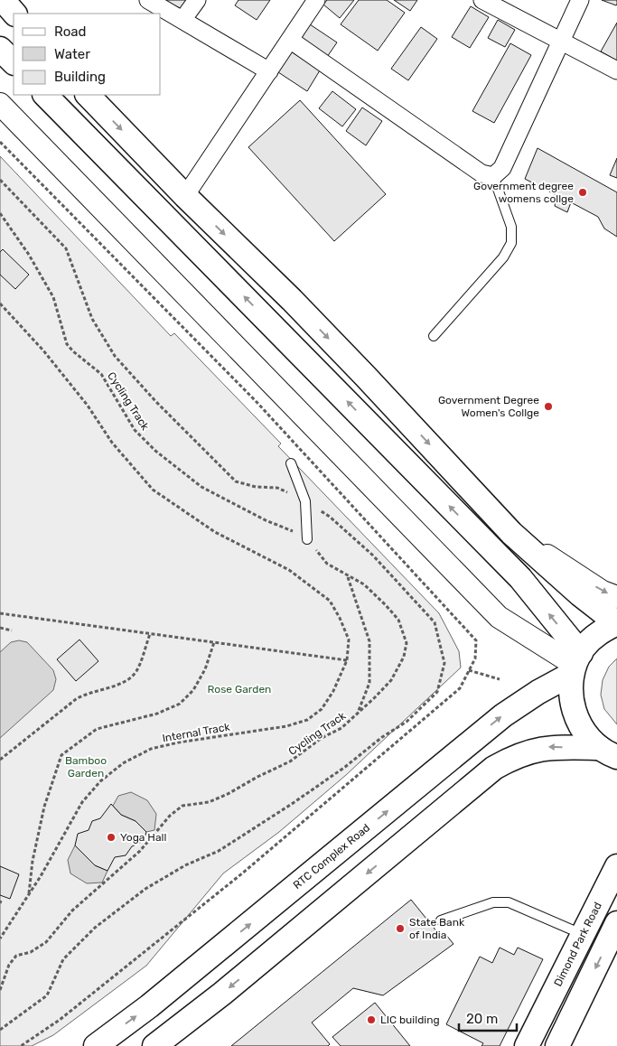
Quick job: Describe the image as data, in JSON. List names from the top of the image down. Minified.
{"streets":{"main road":["RTC Complex Road","Dimond Park Road"],"path":["Cycling Track","Internal Track"]},"parks":["Rose Garden","Bamboo Garden"],"places":["Government degree womens collge","Government Degree Women's Collge","Yoga Hall","State Bank of India","LIC building"],"legend":["Road","Water","Building"],"scale_bar":"20 m"}
